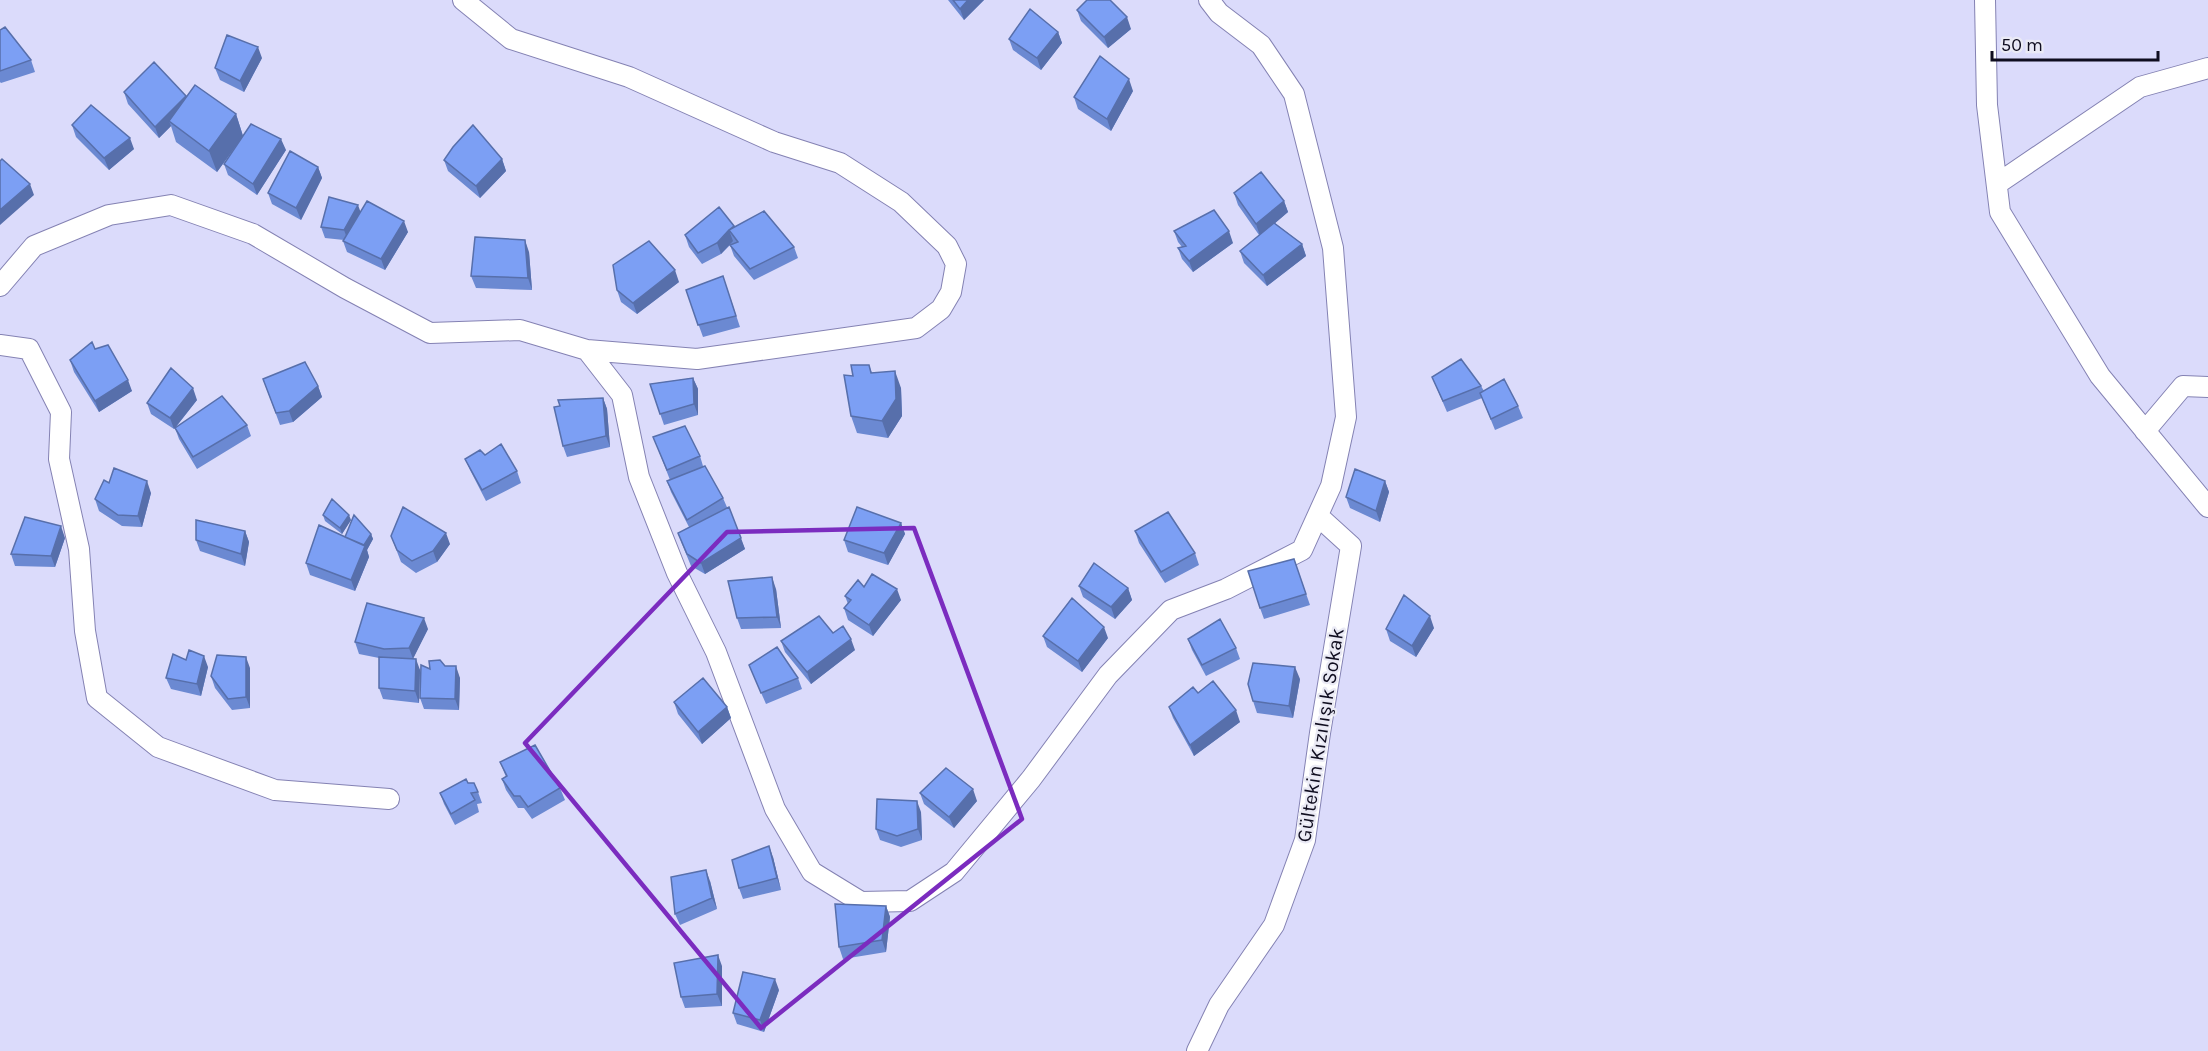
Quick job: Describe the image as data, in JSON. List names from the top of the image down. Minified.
{"streets":{"street":["Gültekin Kızılışık Sokak"]},"scale_bar":"50 m"}
